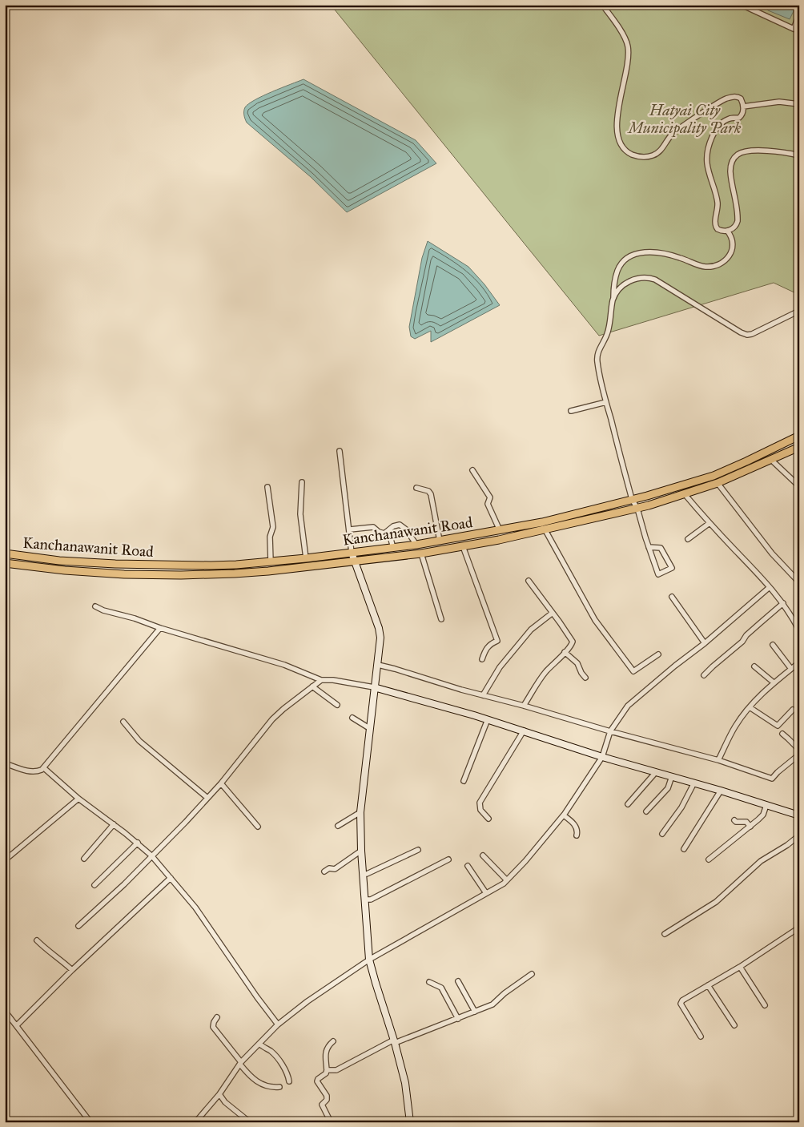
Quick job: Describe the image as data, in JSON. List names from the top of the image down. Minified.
{"streets":{"main road":["Kanchanawanit Road"]},"parks":["Hatyai City Municipality Park"]}
